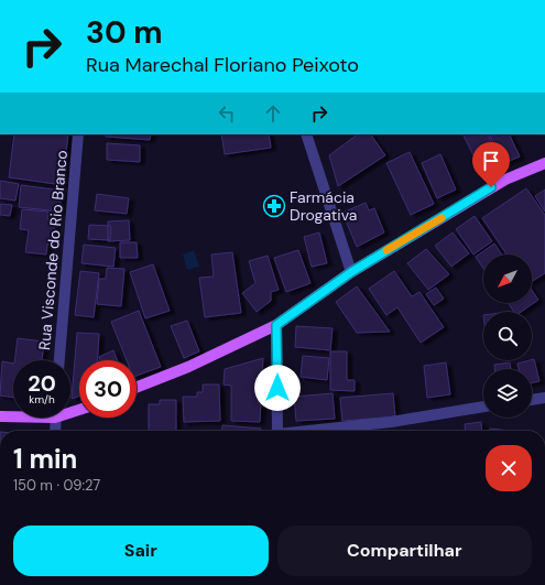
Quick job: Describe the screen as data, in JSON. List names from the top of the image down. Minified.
{"streets":{"street":["Rua Visconde do Rio Branco"]},"places":{"pharmacy":["Farmácia Drogativa"]},"north":"bottom left","page":{"turn":["30 m","Rua Marechal Floriano Peixoto"],"speed":"20 km/h","limit":"30","heading":["1 min","150 m · 09:27"],"buttons":["Sair","Compartilhar"]}}
